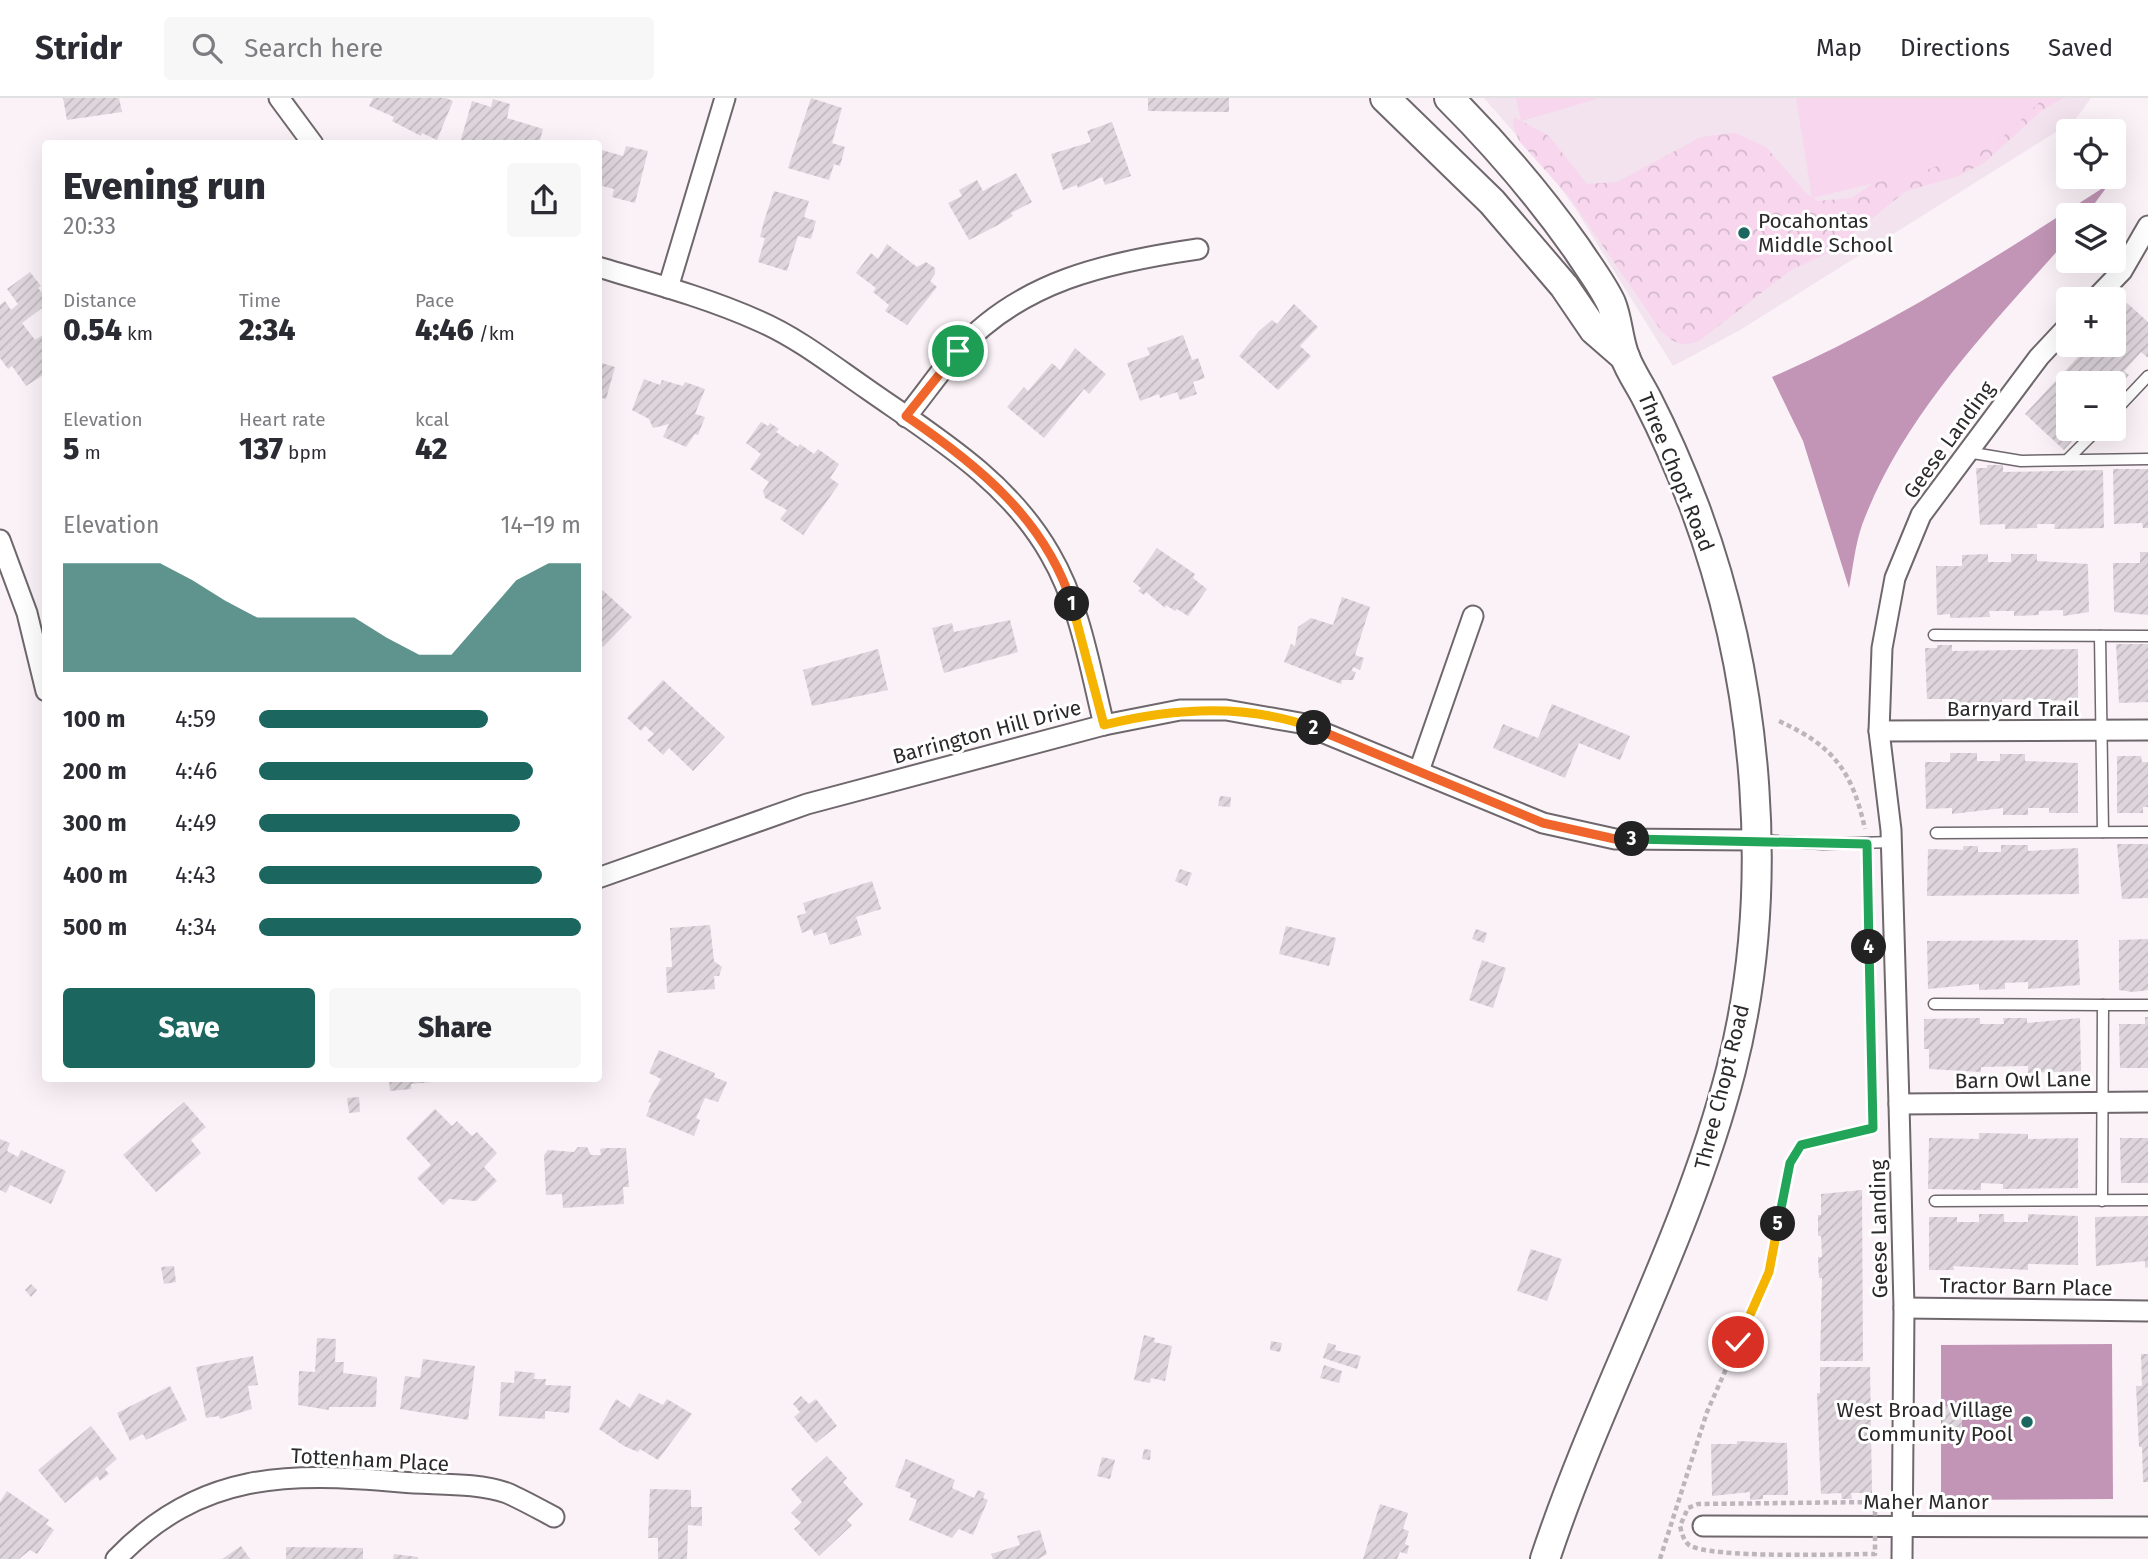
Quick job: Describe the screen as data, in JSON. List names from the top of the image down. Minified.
{"streets":{"main road":["Three Chopt Road"],"street":["Geese Landing","Barnyard Trail","Barrington Hill Drive","Barn Owl Lane","Tractor Barn Place","Tottenham Place","Maher Manor"]},"crossings":[["Geese Landing","Barnyard Trail"],["Geese Landing","Barn Owl Lane"],["Geese Landing","Tractor Barn Place"],["Geese Landing","Maher Manor"],["Three Chopt Road","Barrington Hill Drive"]],"places":["Pocahontas Middle School","West Broad Village Community Pool"],"page":{"header":"Stridr","search":"Search here","nav":["Map","Directions","Saved"],"map_buttons":["+","−"],"heading":["Evening run","20:33"],"stats":[["Distance","0.54 km"],["Time","2:34"],["Pace","4:46 /km"],["Elevation","5 m"],["Heart rate","137 bpm"],["kcal","42"]],"chart":["Elevation","14–19 m"],"pins":["1","2","3","4","5"],"list":[{"name":"100 m","note":"4:59"},{"name":"200 m","note":"4:46"},{"name":"300 m","note":"4:49"},{"name":"400 m","note":"4:43"},{"name":"500 m","note":"4:34"}],"buttons":["Save","Share"]}}
